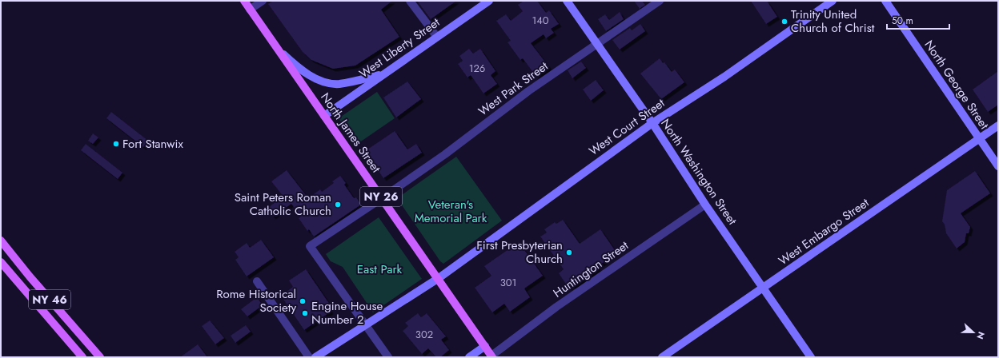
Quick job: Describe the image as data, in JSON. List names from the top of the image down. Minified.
{"streets":{"main road":["North James Street","NY 26","NY 46"],"street":["West Liberty Street","North George Street","West Park Street","West Court Street","North Washington Street","West Embargo Street","Huntington Street"]},"crossings":[["West Liberty Street","North James Street"],["North George Street","West Embargo Street"],["West Park Street","West Court Street"],["West Park Street","North James Street"],["West Park Street","North Washington Street"],["West Court Street","North James Street"],["West Court Street","North Washington Street"],["North James Street","Huntington Street"],["North Washington Street","West Embargo Street"],["North Washington Street","Huntington Street"]],"parks":["Veteran's Memorial Park","East Park"],"places":["Trinity United Church of Christ","Fort Stanwix","Saint Peters Roman Catholic Church","First Presbyterian Church","Rome Historical Society","Engine House Number 2"],"house_numbers":["140","126","301","302"],"scale_bar":"50 m","north":"right"}
